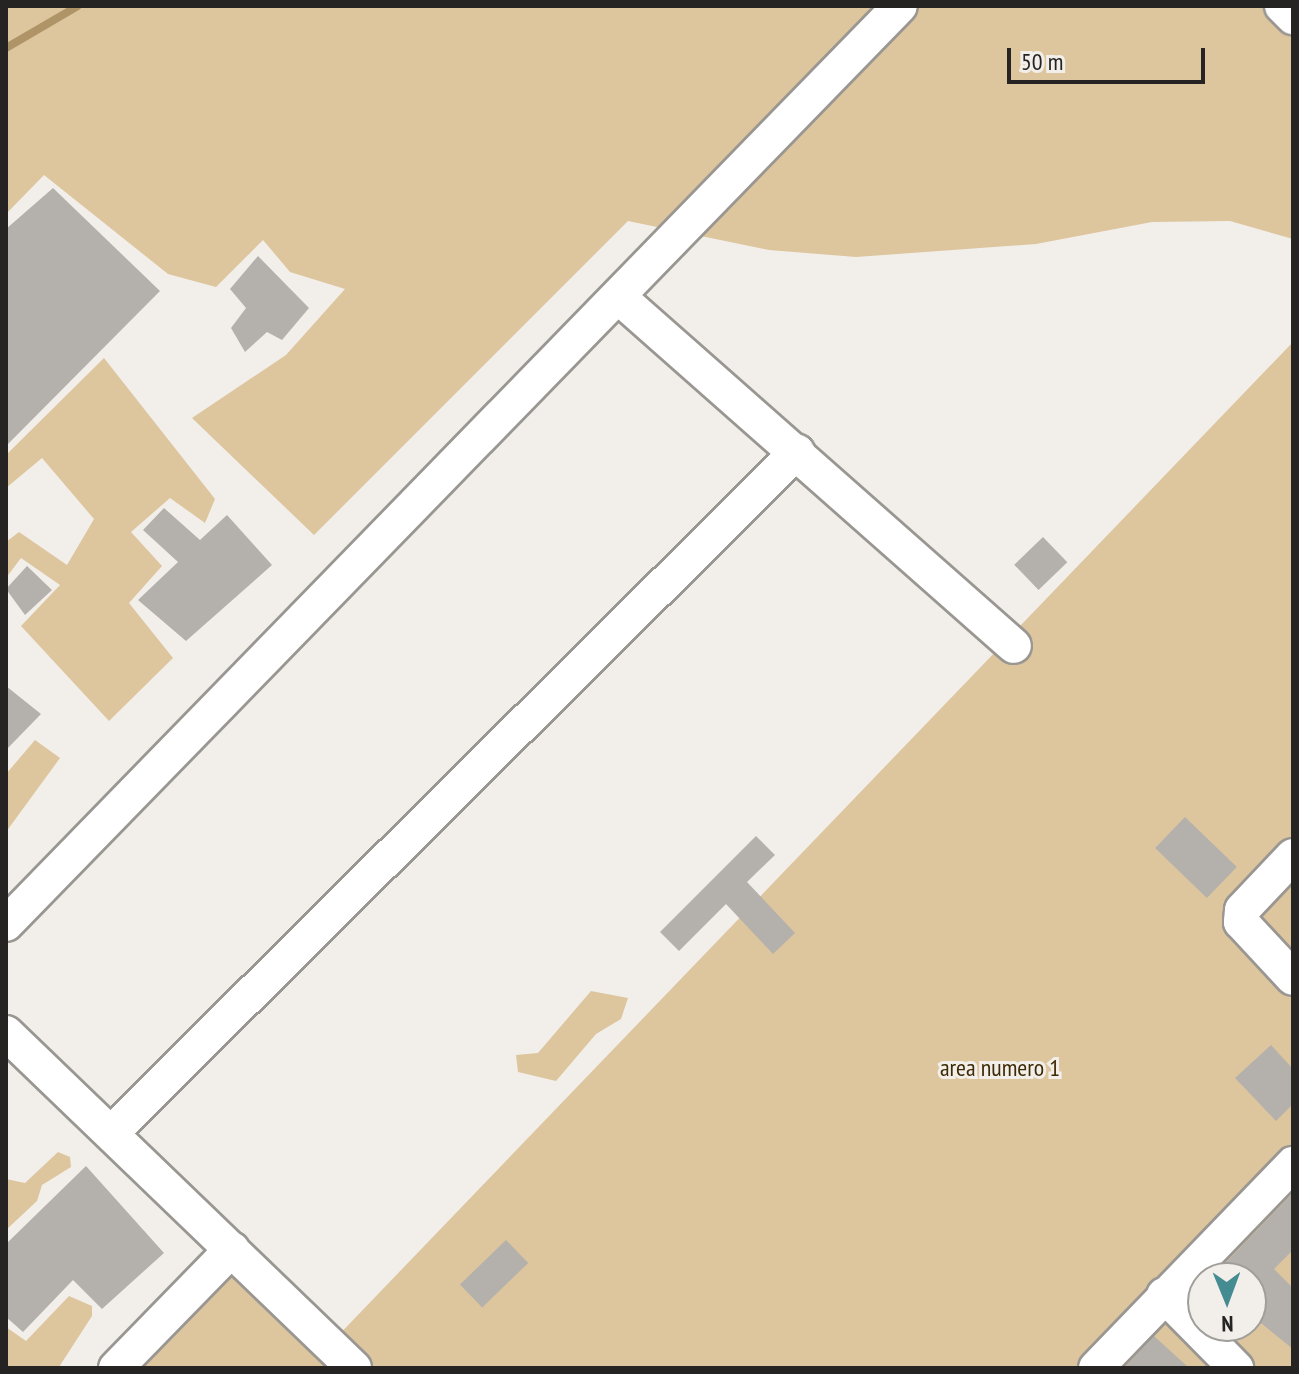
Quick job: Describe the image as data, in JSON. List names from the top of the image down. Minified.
{"parks":["area numero 1"],"scale_bar":"50 m","north":"bottom"}
